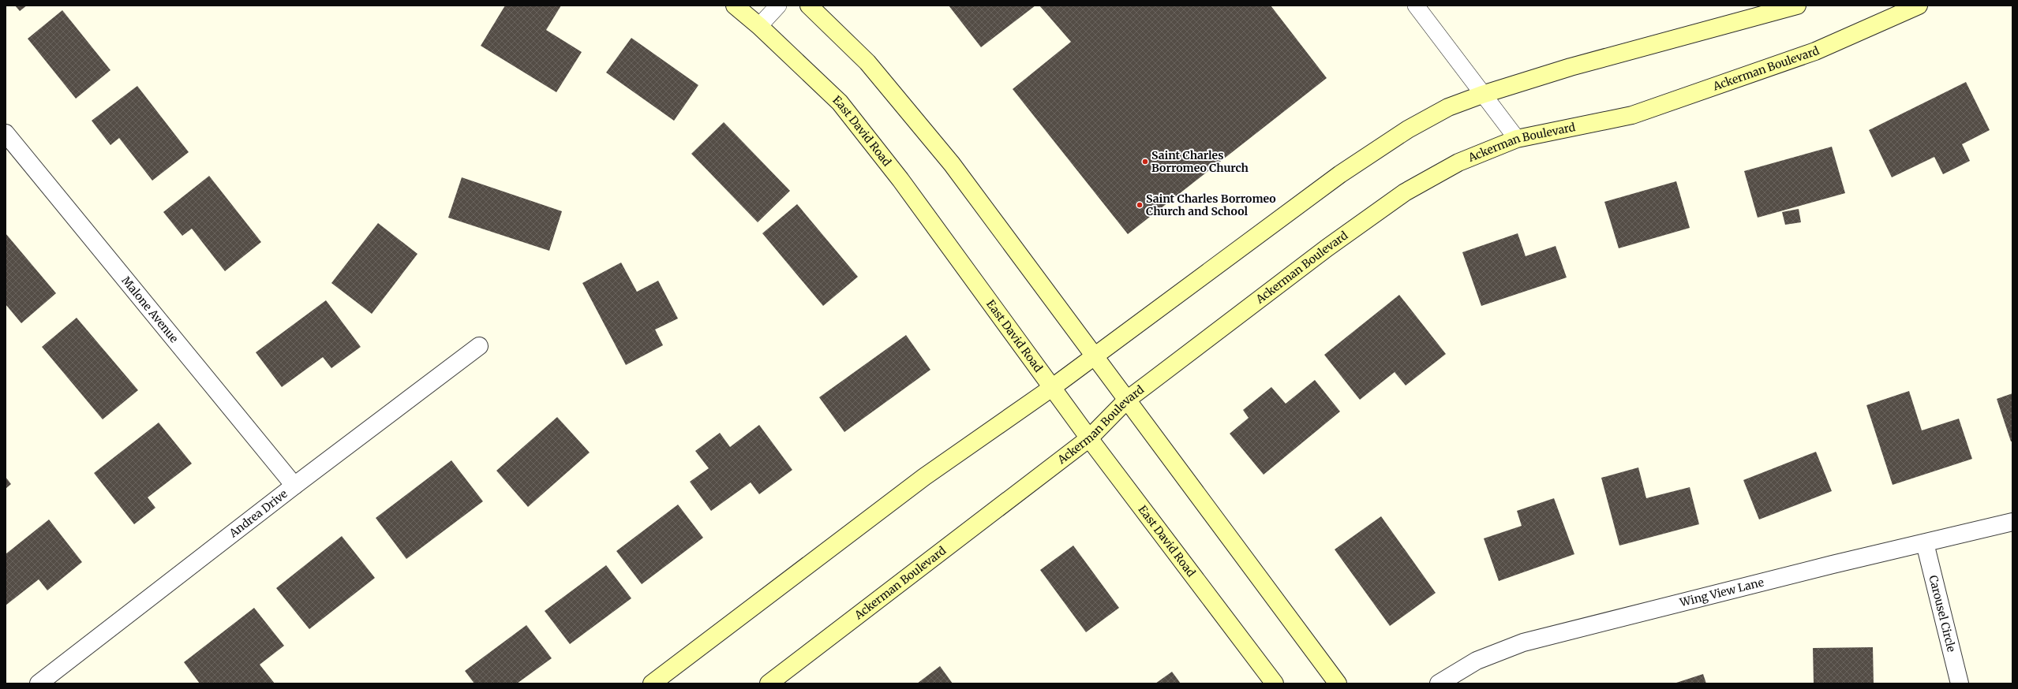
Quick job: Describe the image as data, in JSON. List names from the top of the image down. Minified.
{"streets":{"street":["Ackerman Boulevard","East David Road","Malone Avenue","Andrea Drive","Wing View Lane","Carousel Circle"]},"crossings":[["Ackerman Boulevard","East David Road"],["Malone Avenue","Andrea Drive"],["Wing View Lane","Carousel Circle"]],"places":["Saint Charles Borromeo Church","Saint Charles Borromeo Church and School"]}
